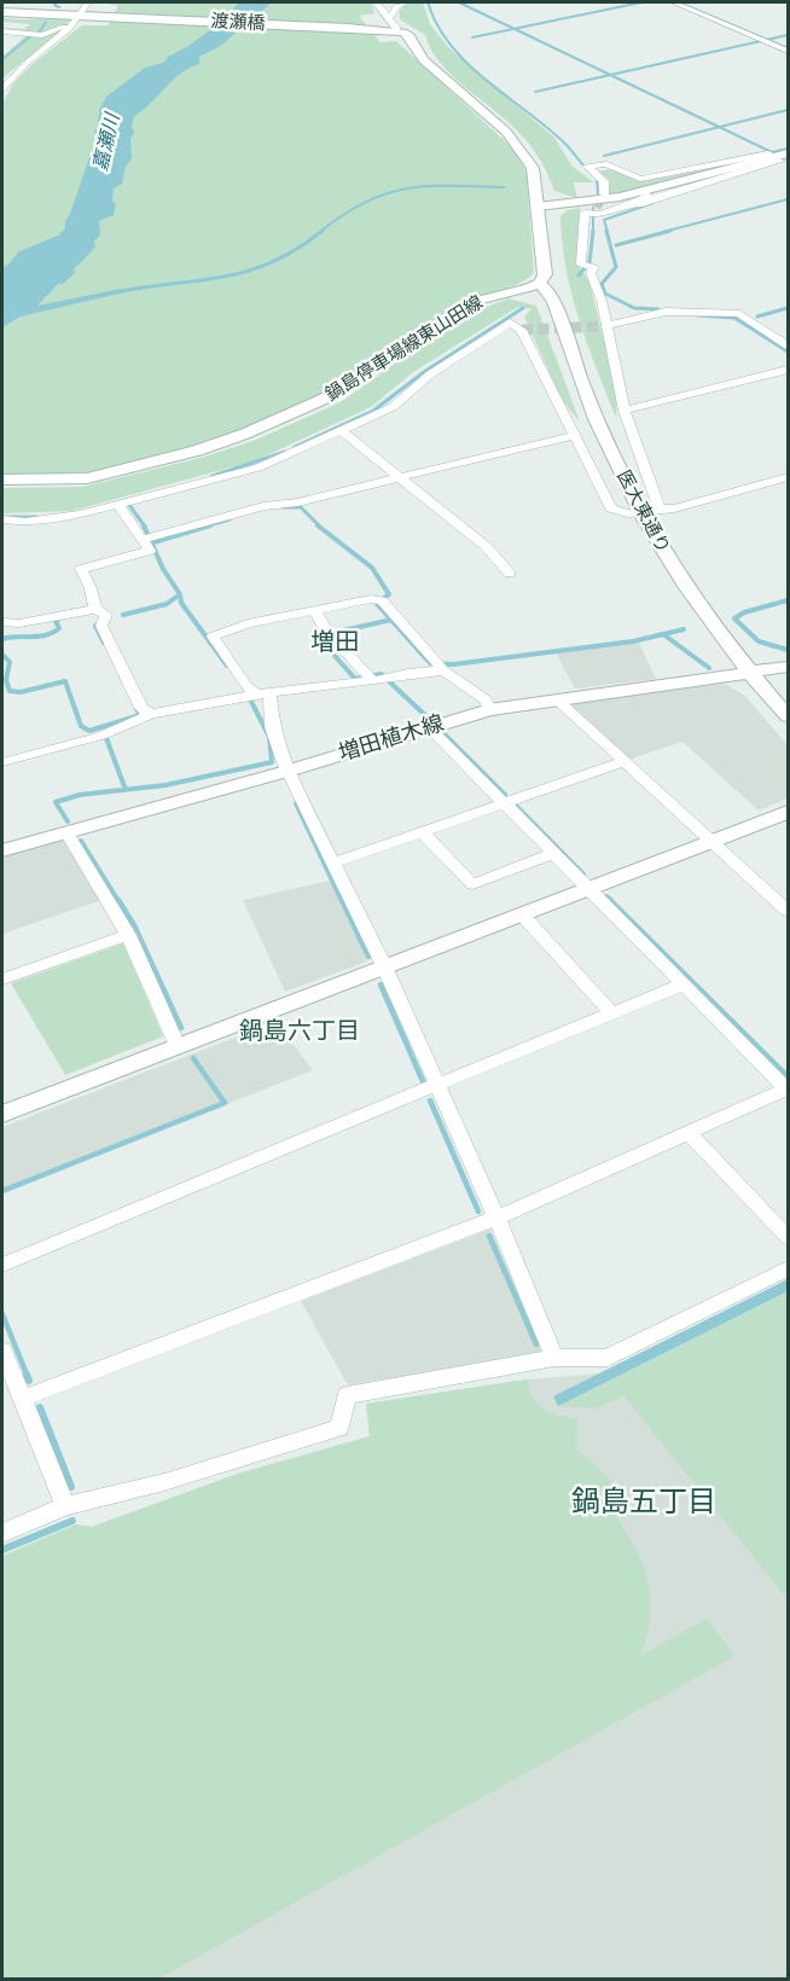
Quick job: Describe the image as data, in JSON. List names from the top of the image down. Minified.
{"streets":{"street":["渡瀬橋","鍋島停車場線東山田線","医大東通り","増田植木線"]},"crossings":[["鍋島停車場線東山田線","医大東通り"],["医大東通り","増田植木線"]],"districts":["増田","鍋島六丁目","鍋島五丁目"],"water":["嘉瀬川"]}
